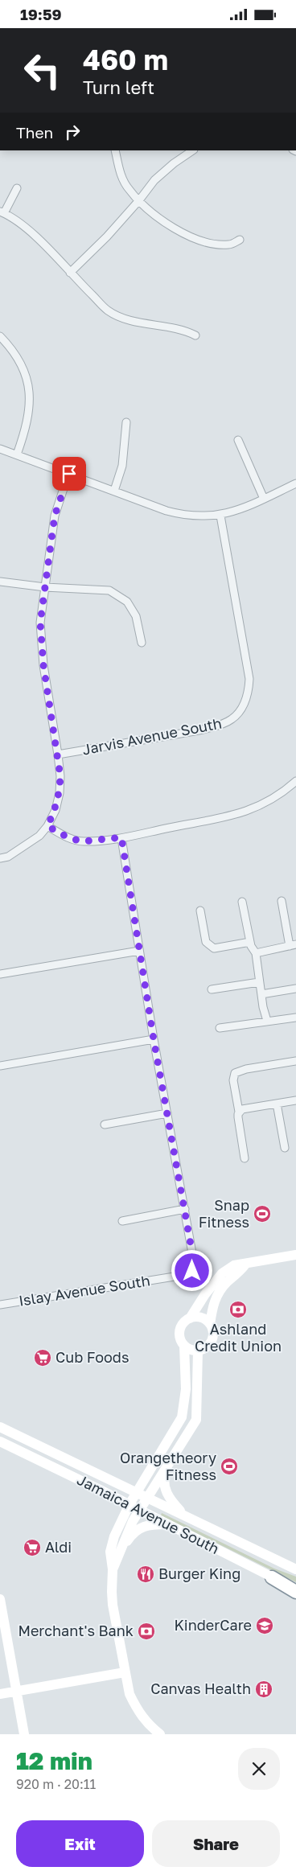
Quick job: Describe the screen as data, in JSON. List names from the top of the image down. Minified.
{"streets":{"street":["Jarvis Avenue South","Islay Avenue South","Jamaica Avenue South"]},"places":{"sports":["Snap Fitness","Orangetheory Fitness"],"bank":["Ashland Credit Union","Merchant's Bank"],"supermarket":["Cub Foods","Aldi"],"restaurant":["Burger King"],"school or university":["KinderCare"],"building":["Canvas Health"]},"page":{"status":"19:59","turn":["460 m","Turn left"],"then":"Then","heading":["12 min","920 m · 20:11"],"buttons":["Exit","Share"]}}
